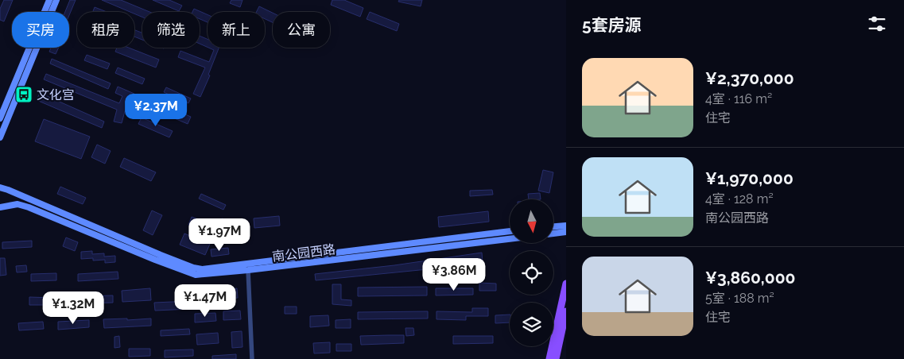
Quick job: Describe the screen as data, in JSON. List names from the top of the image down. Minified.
{"streets":{"main road":["南公园西路"]},"places":{"bus stop":["文化宫"]},"north":"bottom","page":{"heading":"5套房源","chip":["买房","租房","筛选","新上","公寓"],"list":[{"name":"¥2,370,000","note":"4室 · 116 m² · 住宅"},{"name":"¥1,970,000","note":"4室 · 128 m² · 南公园西路"},{"name":"¥3,860,000","note":"5室 · 188 m² · 住宅"}],"price":["¥2.37M","¥1.97M","¥3.86M","¥1.47M","¥1.32M"]}}
